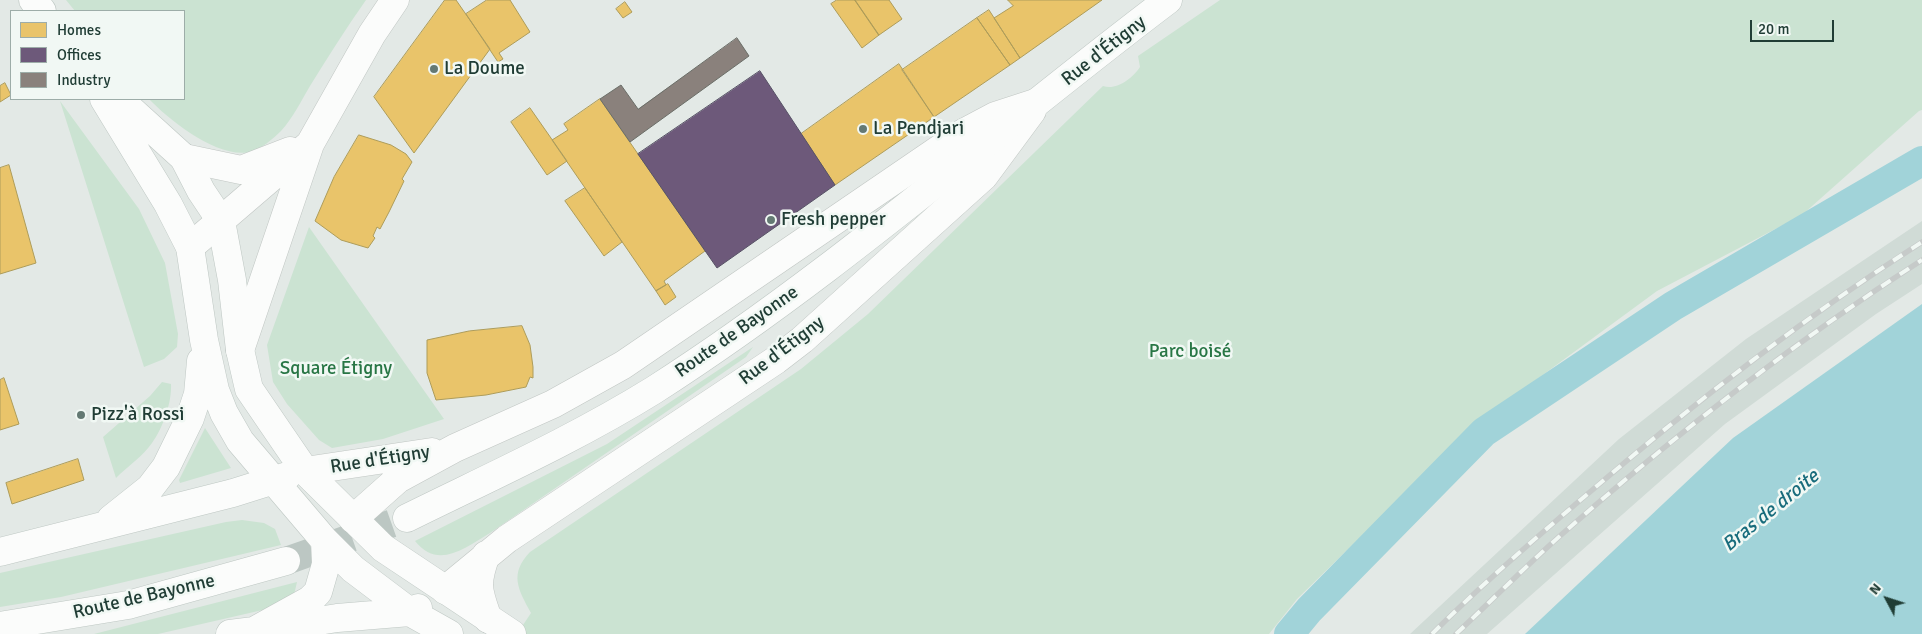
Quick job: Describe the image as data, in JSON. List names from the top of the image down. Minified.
{"streets":{"street":["Rue d'Étigny","Route de Bayonne"]},"crossings":[["Rue d'Étigny","Route de Bayonne"]],"water":["Bras de droite"],"parks":["Parc boisé","Square Étigny"],"places":["La Doume","La Pendjari","Fresh pepper","Pizz'à Rossi"],"legend":["Homes","Offices","Industry"],"scale_bar":"20 m","north":"top left"}
